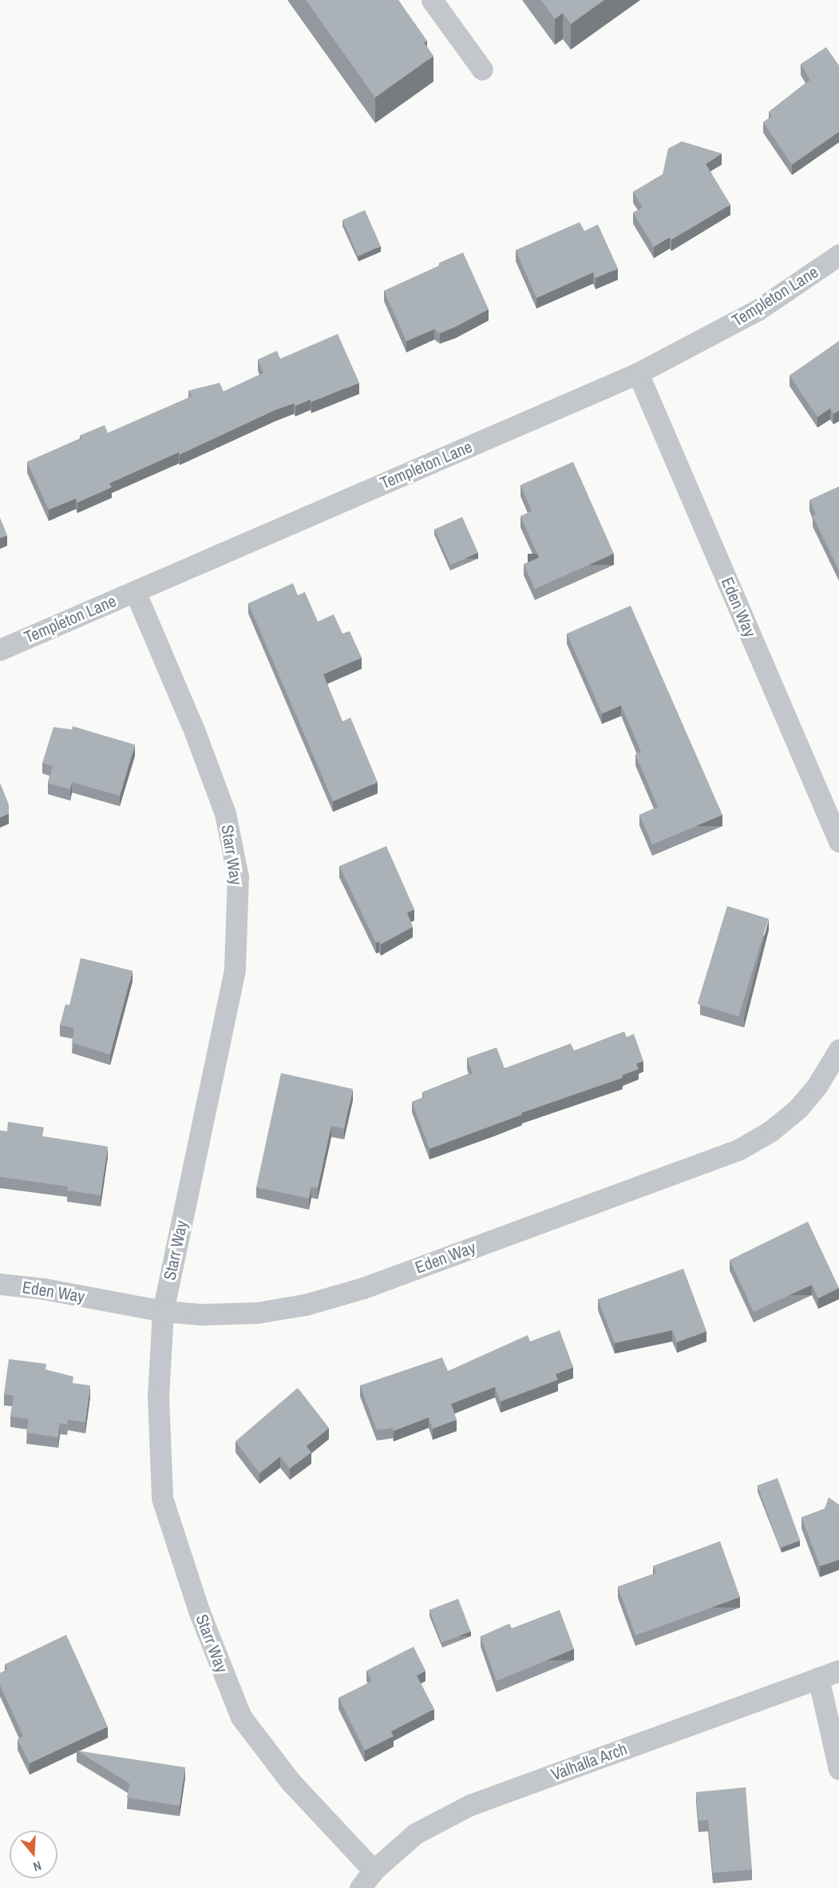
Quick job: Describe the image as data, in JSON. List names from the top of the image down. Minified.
{"streets":{"street":["Templeton Lane","Eden Way","Starr Way","Valhalla Arch"]},"crossings":[["Templeton Lane","Eden Way"],["Templeton Lane","Starr Way"],["Eden Way","Starr Way"],["Starr Way","Valhalla Arch"]],"north":"bottom"}
